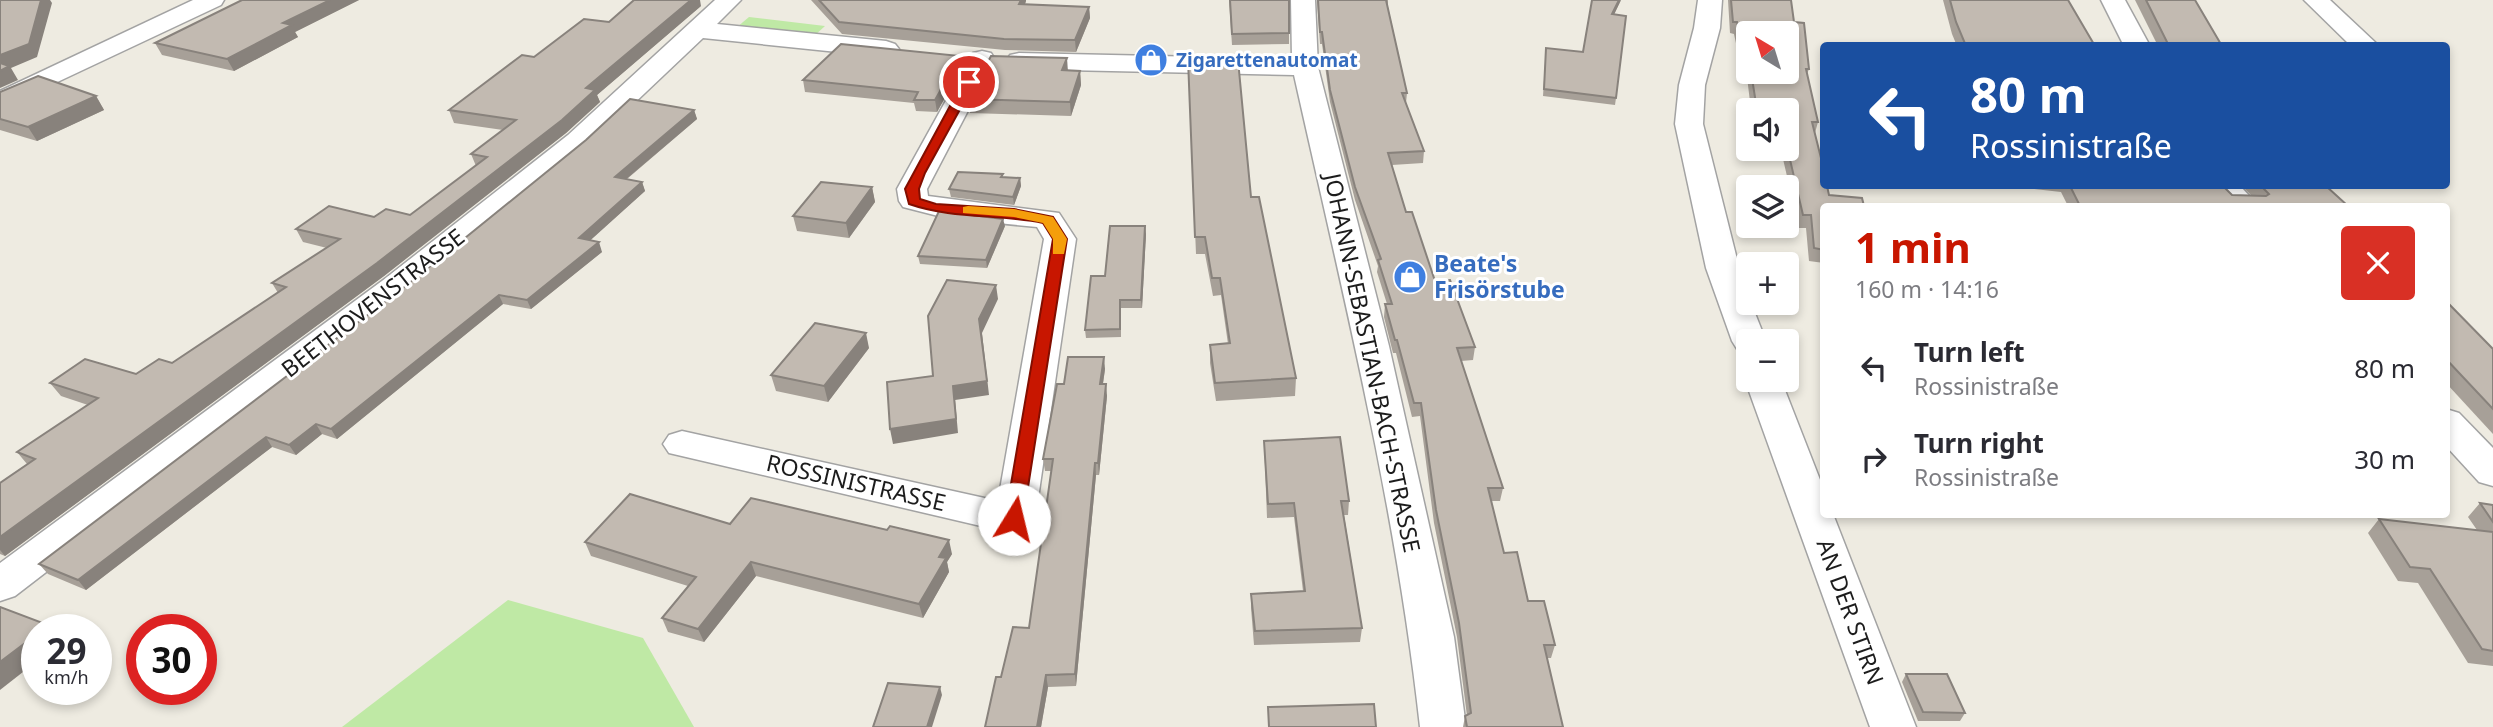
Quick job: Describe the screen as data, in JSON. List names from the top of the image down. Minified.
{"streets":{"street":["BEETHOVENSTRASSE","JOHANN-SEBASTIAN-BACH-STRASSE","ROSSINISTRASSE","AN DER STIRN"]},"crossings":[["JOHANN-SEBASTIAN-BACH-STRASSE","ROSSINISTRASSE"]],"places":{"shop":["Zigarettenautomat","Beate's Frisörstube"]},"north":"top left","page":{"map_buttons":["+","−"],"turn":["80 m","Rossinistraße"],"heading":["1 min","160 m · 14:16"],"list":[{"name":"Turn left","note":"Rossinistraße","value":"80 m"},{"name":"Turn right","note":"Rossinistraße","value":"30 m"}],"speed":"29 km/h","limit":"30"}}
